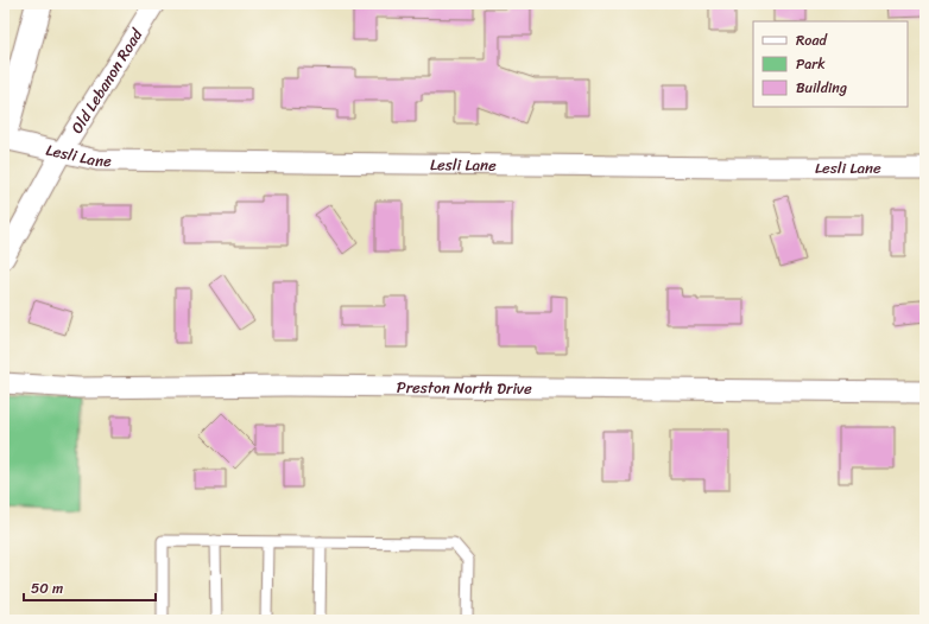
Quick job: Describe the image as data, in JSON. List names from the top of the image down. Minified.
{"streets":{"street":["Old Lebanon Road","Lesli Lane","Preston North Drive"]},"crossings":[["Old Lebanon Road","Lesli Lane"]],"legend":["Road","Park","Building"],"scale_bar":"50 m"}
